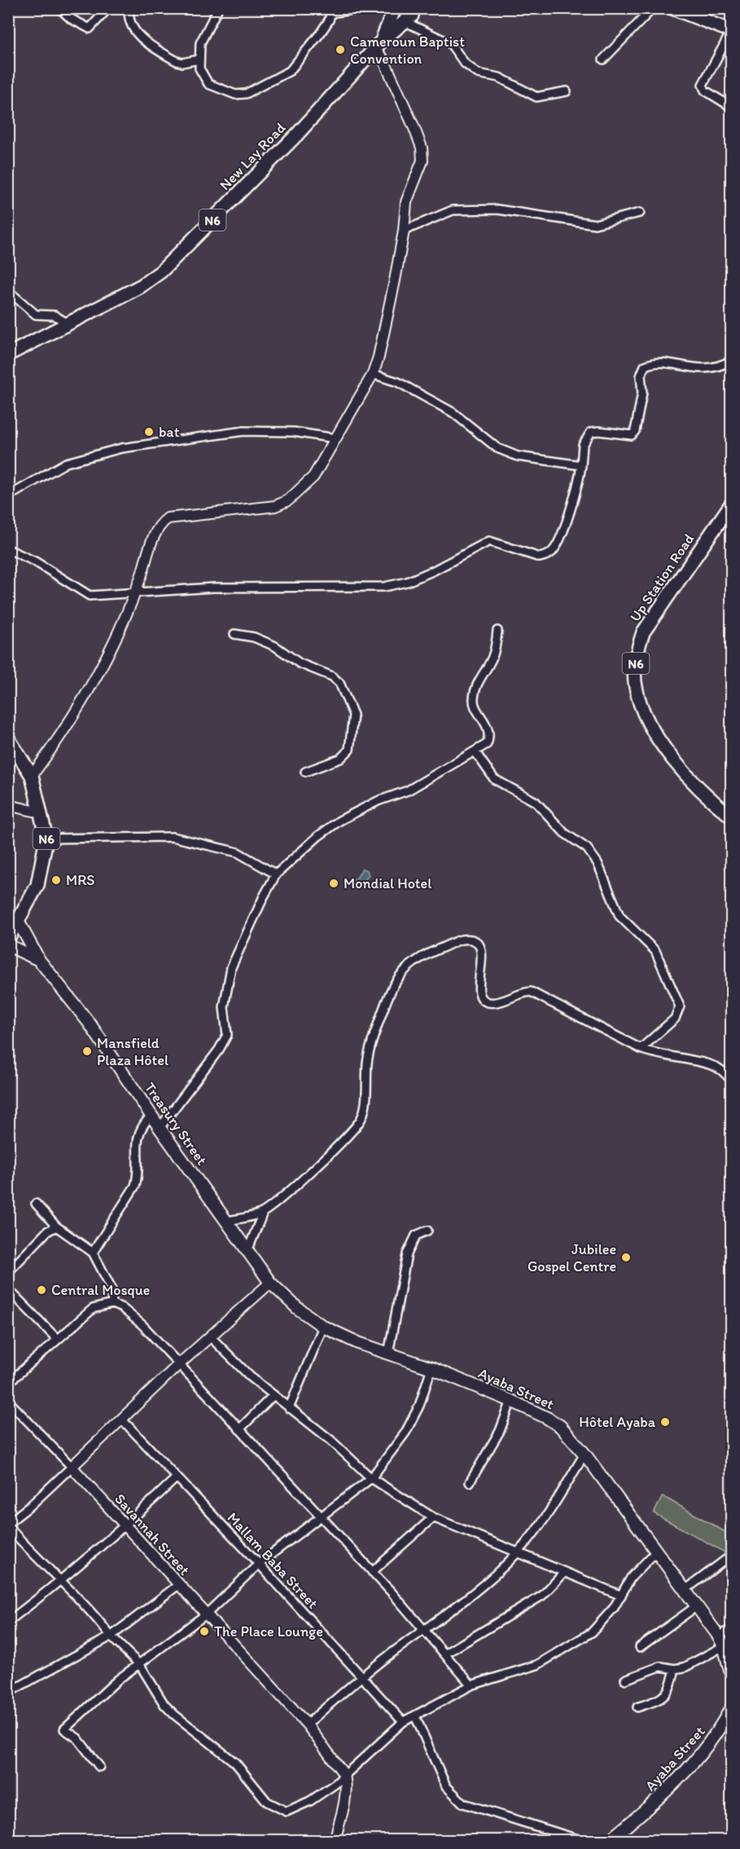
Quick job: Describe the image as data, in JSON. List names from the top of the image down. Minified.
{"streets":{"highway":["New Lay Road","N6","Up Station Road"],"main road":["Treasury Street","Ayaba Street"],"street":["Savannah Street","Mallam Baba Street"]},"crossings":[["New Lay Road","N6"],["N6","Treasury Street"],["Treasury Street","Ayaba Street"]],"places":["Cameroun Baptist Convention","bat","MRS","Mondial Hotel","Mansfield Plaza Hôtel","Jubilee Gospel Centre","Central Mosque","Hôtel Ayaba","The Place Lounge"]}
